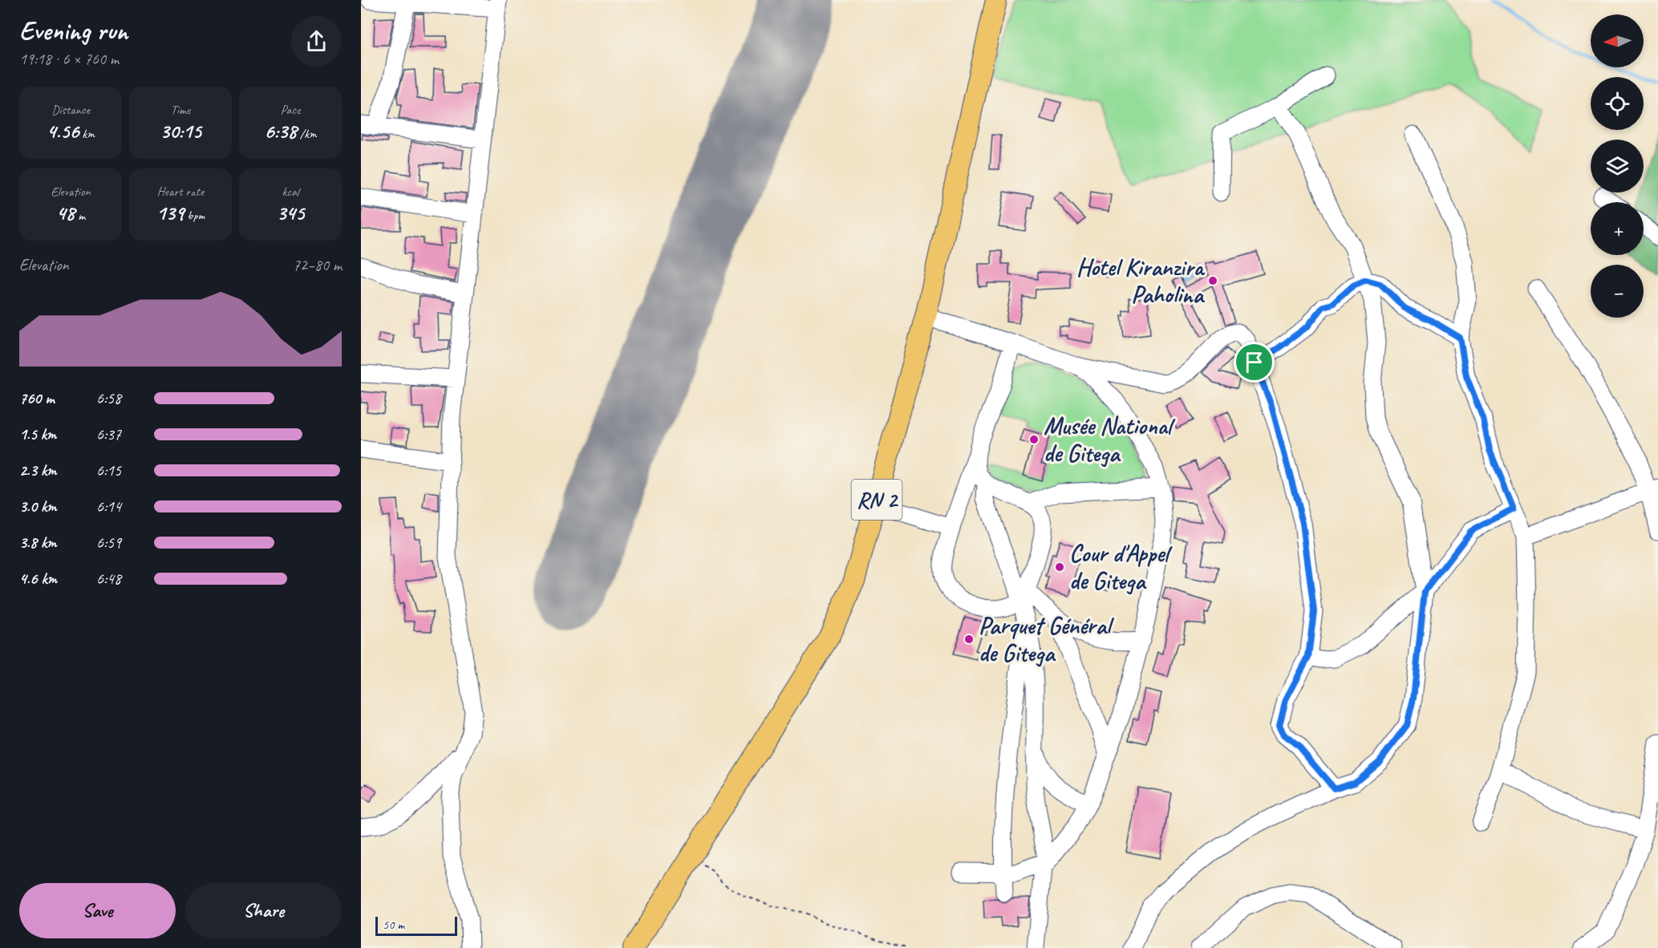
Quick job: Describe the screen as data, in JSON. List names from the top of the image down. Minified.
{"streets":{"main road":["RN 2"]},"places":["Hotel Kiranzira Paholina","Musée National de Gitega","Cour d'Appel de Gitega","Parquet Général de Gitega"],"scale_bar":"50 m","north":"left","page":{"heading":["Evening run","19:18 · 6 × 760 m"],"map_buttons":["+","−"],"stats":[["Distance","4.56 km"],["Time","30:15"],["Pace","6:38 /km"],["Elevation","48 m"],["Heart rate","139 bpm"],["kcal","345"]],"chart":["Elevation","72–80 m"],"list":[{"name":"760 m","note":"6:58"},{"name":"1.5 km","note":"6:37"},{"name":"2.3 km","note":"6:15"},{"name":"3.0 km","note":"6:14"},{"name":"3.8 km","note":"6:59"},{"name":"4.6 km","note":"6:48"}],"buttons":["Save","Share"],"scale":"50 m"}}
